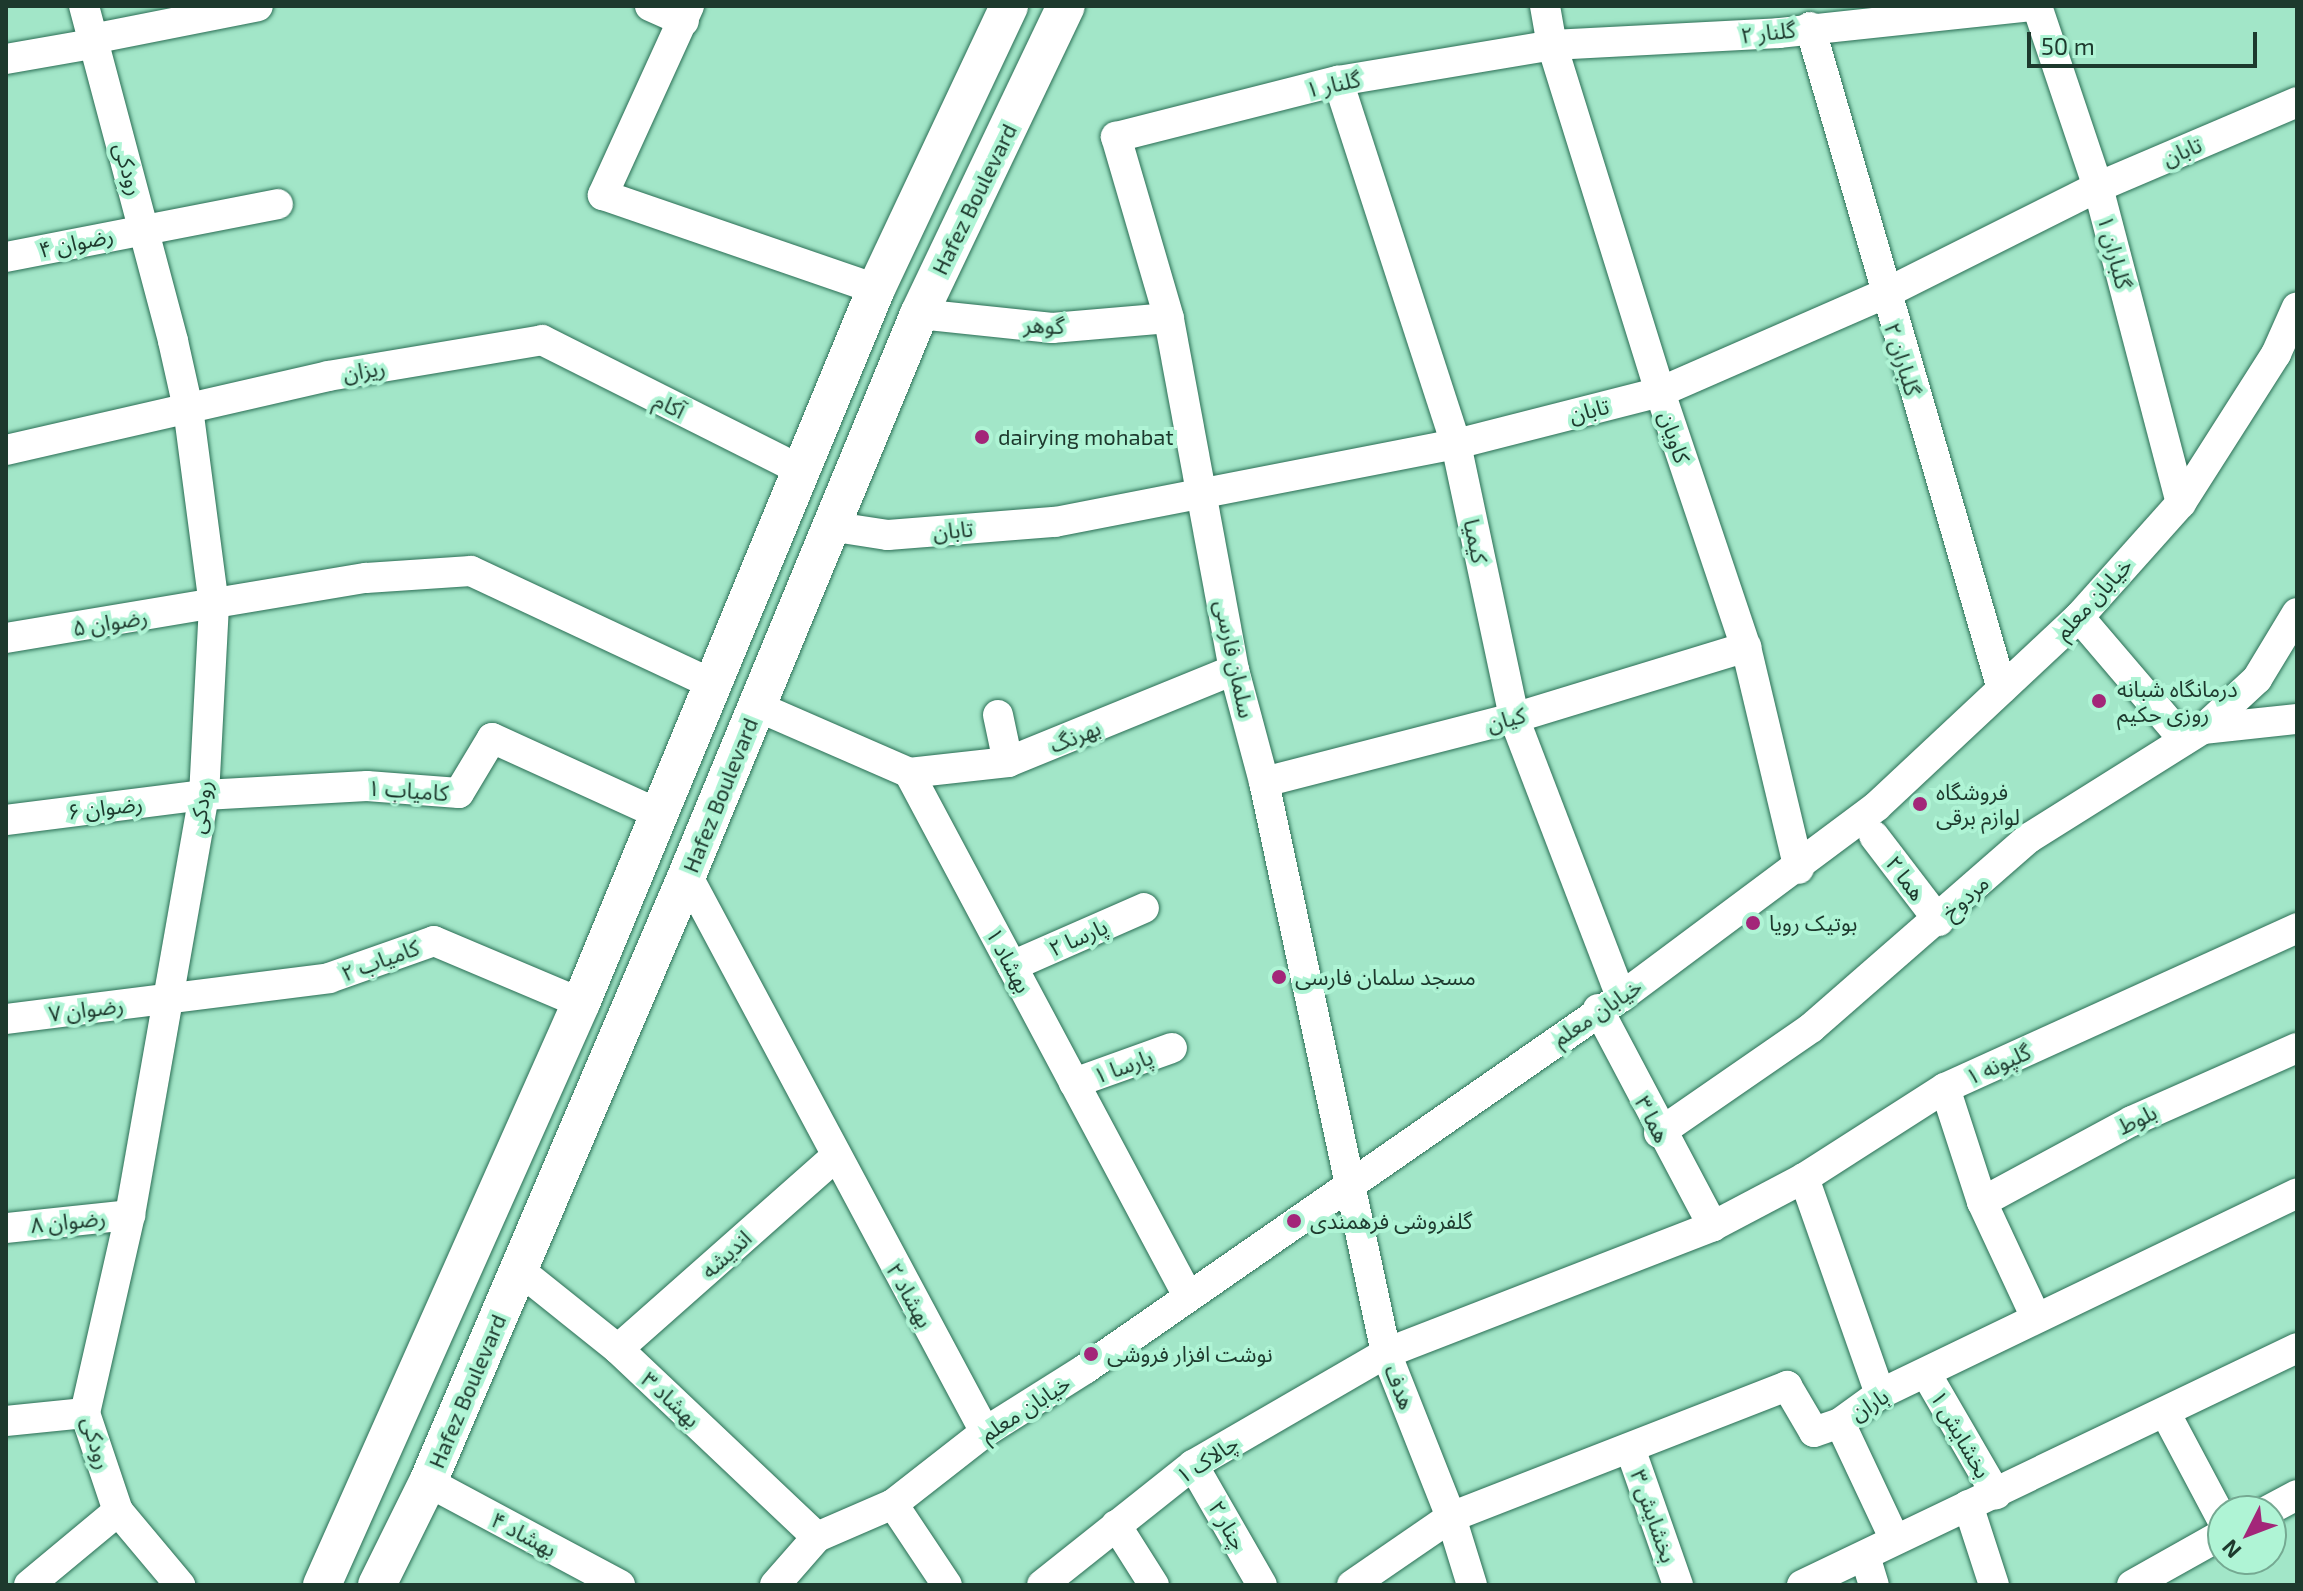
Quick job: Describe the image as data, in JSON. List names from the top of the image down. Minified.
{"streets":{"main road":["Hafez Boulevard"],"street":["گلنار ۲","گلنار ۱","تابان","رودکی","رضوان ۴","گلباران ۱","گوهر","گلباران ۲","ریزان","آکام","کاویان","کیمیا","خیابان معلم","رضوان ۵","سلمان فارسی","کیان","بهرنگ","کامیاب ۱","رضوان ۶","هما ۲","مردوخ","پارسا ۲","کامیاب ۲","بهشاد ۱","رضوان ۷","گلپونه ۱","پارسا ۱","هما ۳","بلوط","رضوان ۸","اندیشه","بهشاد ۲","هدف","بهشاد ۳","باران","بخشایش ۱","چالاک ۱","بخشایش ۳","چنار ۲","بهشاد ۴"]},"crossings":[["گلنار ۲","گلنار ۱"],["گلنار ۲","گلباران ۱"],["گلنار ۲","گلباران ۲"],["گلنار ۲","کاویان"],["گلنار ۱","کاویان"],["گلنار ۱","کیمیا"],["گلنار ۱","سلمان فارسی"],["تابان","Hafez Boulevard"],["تابان","گلباران ۱"],["تابان","گلباران ۲"],["تابان","کاویان"],["تابان","کیمیا"],["تابان","سلمان فارسی"],["رودکی","رضوان ۴"],["رودکی","ریزان"],["رودکی","رضوان ۵"],["رودکی","کامیاب ۱"],["رودکی","رضوان ۶"],["رودکی","کامیاب ۲"],["رودکی","رضوان ۷"],["رودکی","رضوان ۸"],["Hafez Boulevard","گوهر"],["Hafez Boulevard","بهشاد ۲"],["Hafez Boulevard","بهشاد ۳"],["Hafez Boulevard","بهشاد ۴"],["گلباران ۱","خیابان معلم"],["گوهر","سلمان فارسی"],["گلباران ۲","خیابان معلم"],["ریزان","آکام"],["کاویان","خیابان معلم"],["کاویان","کیان"],["کیمیا","خیابان معلم"],["کیمیا","کیان"],["کیمیا","هما ۳"],["خیابان معلم","سلمان فارسی"],["خیابان معلم","بهشاد ۱"],["خیابان معلم","هما ۳"],["خیابان معلم","بهشاد ۲"],["خیابان معلم","هدف"],["خیابان معلم","بهشاد ۳"],["سلمان فارسی","کیان"],["سلمان فارسی","بهرنگ"],["سلمان فارسی","هدف"],["بهرنگ","بهشاد ۱"],["کامیاب ۱","رضوان ۶"],["هما ۲","مردوخ"],["مردوخ","هما ۳"],["پارسا ۲","بهشاد ۱"],["کامیاب ۲","رضوان ۷"],["بهشاد ۱","پارسا ۱"],["گلپونه ۱","هما ۳"],["گلپونه ۱","چالاک ۱"],["هما ۳","چالاک ۱"],["اندیشه","بهشاد ۲"],["اندیشه","بهشاد ۳"],["هدف","باران"],["هدف","چالاک ۱"],["باران","بخشایش ۱"],["باران","بخشایش ۳"],["چالاک ۱","چنار ۲"]],"places":["dairying mohabat","درمانگاه شبانه روزی حکیم","فروشگاه لوازم برقی","بوتیک رویا","مسجد سلمان فارسی","گلفروشی فرهمندی","نوشت افزار فروشی"],"scale_bar":"50 m","north":"bottom left"}
